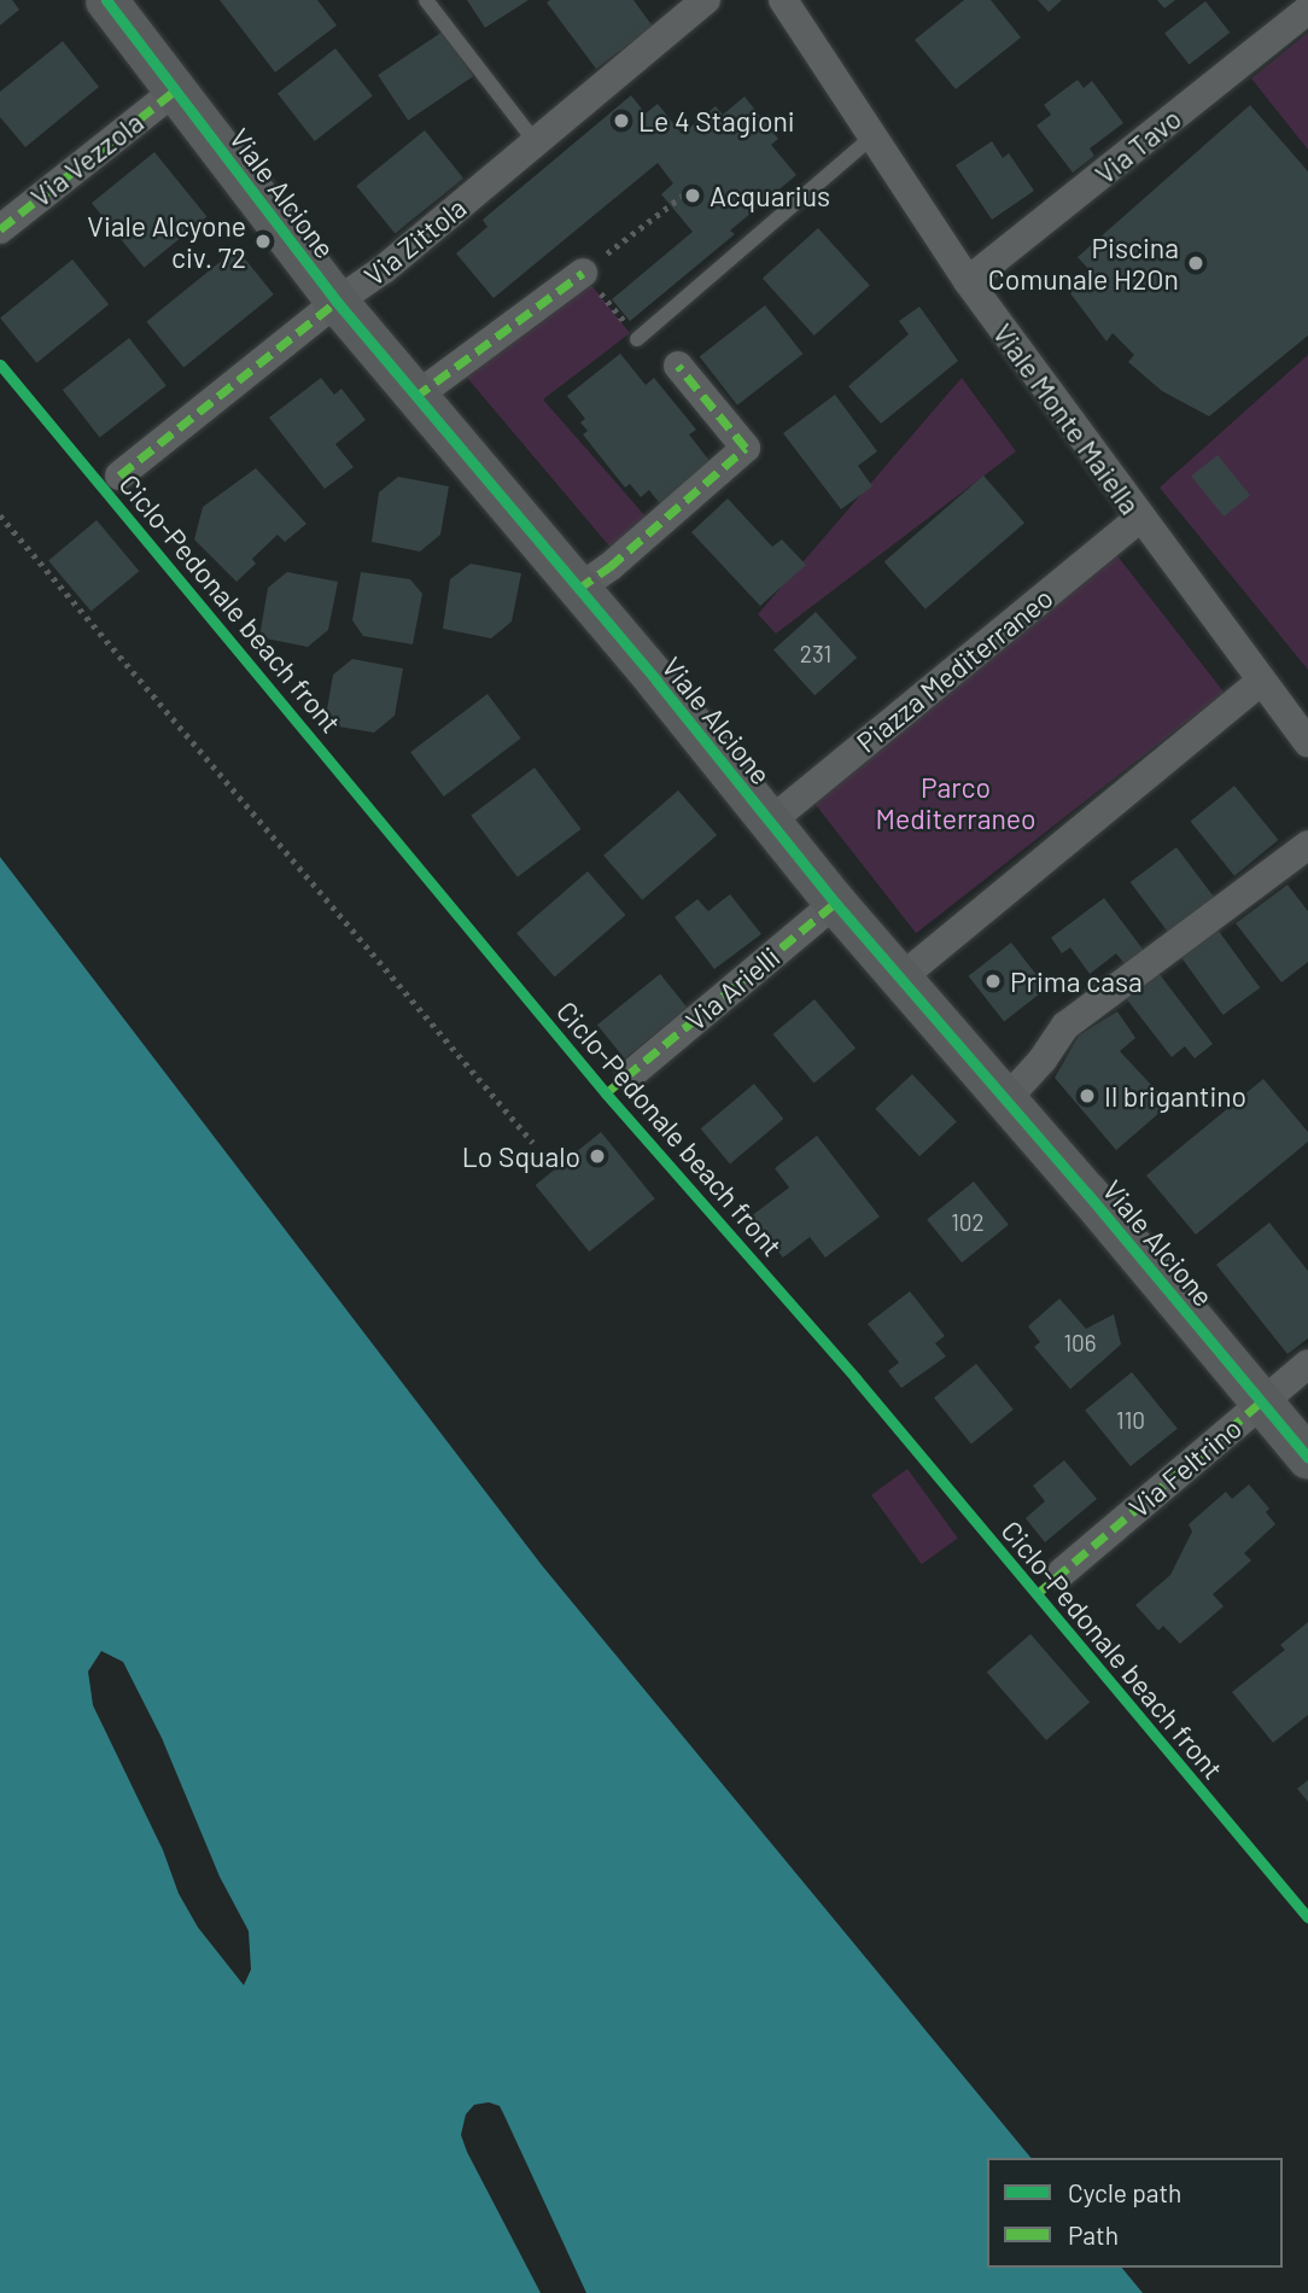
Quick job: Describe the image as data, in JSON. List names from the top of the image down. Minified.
{"streets":{"street":["Via Tavo","Via Vezzola","Viale Alcione","Via Zittola","Viale Monte Maiella","Piazza Mediterraneo","Via Arielli","Via Feltrino"],"cycle path":["Ciclo-Pedonale beach front"]},"crossings":[["Via Tavo","Viale Monte Maiella"],["Via Vezzola","Viale Alcione"],["Viale Alcione","Via Zittola"],["Viale Alcione","Piazza Mediterraneo"],["Viale Alcione","Via Arielli"],["Viale Alcione","Via Feltrino"],["Viale Monte Maiella","Piazza Mediterraneo"]],"parks":["Parco Mediterraneo"],"places":["Le 4 Stagioni","Acquarius","Viale Alcyone civ. 72","Piscina Comunale H2On","Prima casa","Il brigantino","Lo Squalo"],"house_numbers":["231","102","106","110"],"legend":["Cycle path","Path"]}
